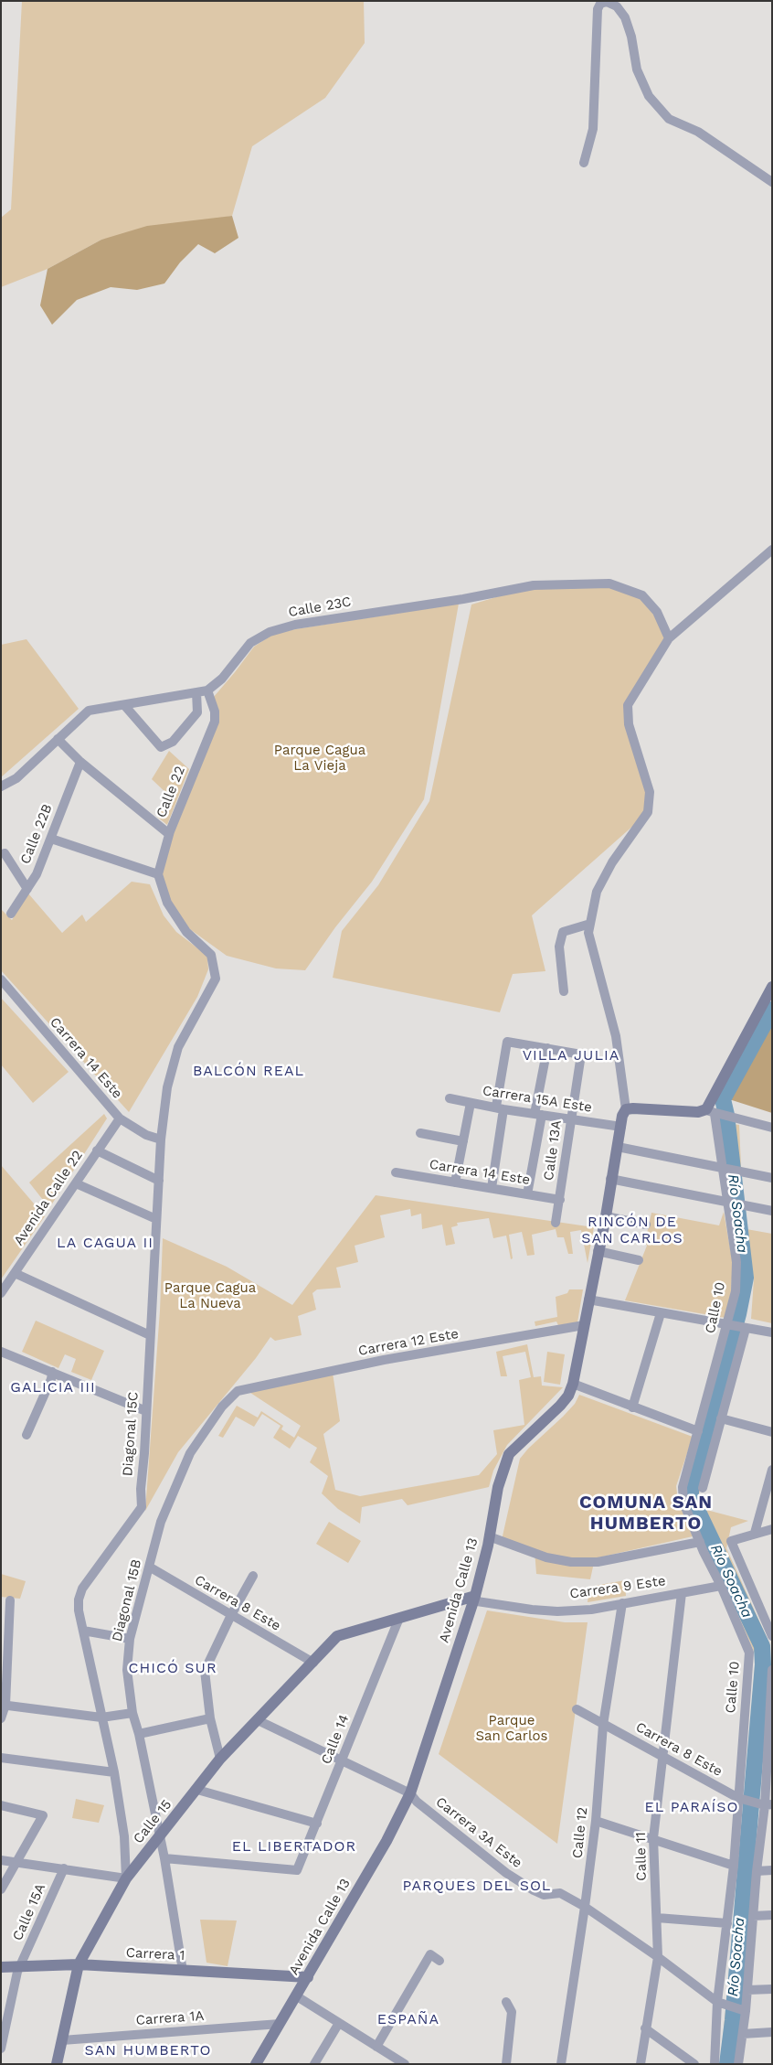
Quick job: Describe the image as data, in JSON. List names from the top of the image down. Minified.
{"streets":{"main road":["Avenida Calle 13","Calle 15","Carrera 1"],"street":["Calle 23C","Calle 22","Calle 22B","Carrera 14 Este","Carrera 15A Este","Calle 13A","Avenida Calle 22","Calle 10","Carrera 12 Este","Diagonal 15C","Carrera 9 Este","Diagonal 15B","Carrera 8 Este","Calle 14","Carrera 3A Este","Calle 12","Calle 11","Calle 15A","Carrera 1A"]},"crossings":[["Calle 23C","Calle 22"],["Calle 22","Diagonal 15C"],["Carrera 14 Este","Calle 13A"],["Carrera 14 Este","Avenida Calle 22"],["Carrera 14 Este","Diagonal 15C"],["Carrera 15A Este","Calle 13A"],["Carrera 15A Este","Avenida Calle 13"],["Calle 10","Carrera 9 Este"],["Calle 10","Carrera 8 Este"],["Carrera 12 Este","Avenida Calle 13"],["Carrera 12 Este","Diagonal 15B"],["Diagonal 15C","Calle 15"],["Carrera 9 Este","Avenida Calle 13"],["Carrera 9 Este","Calle 12"],["Carrera 9 Este","Calle 11"],["Avenida Calle 13","Carrera 3A Este"],["Avenida Calle 13","Carrera 1"],["Avenida Calle 13","Carrera 1A"],["Diagonal 15B","Carrera 8 Este"],["Diagonal 15B","Calle 14"],["Diagonal 15B","Calle 15"],["Diagonal 15B","Carrera 1"],["Carrera 8 Este","Calle 15"],["Carrera 8 Este","Calle 12"],["Carrera 8 Este","Calle 11"],["Calle 14","Calle 15"],["Calle 14","Carrera 3A Este"],["Calle 15","Carrera 3A Este"],["Calle 15","Carrera 1"],["Calle 15","Carrera 1A"],["Carrera 3A Este","Calle 12"],["Calle 15A","Carrera 1"]],"districts":["VILLA JULIA","BALCÓN REAL","RINCÓN DE SAN CARLOS","LA CAGUA II","GALICIA III","COMUNA SAN HUMBERTO","CHICÓ SUR","EL PARAÍSO","EL LIBERTADOR","PARQUES DEL SOL","ESPAÑA","SAN HUMBERTO"],"water":["Río Soacha"],"parks":["Parque Cagua La Vieja","Parque Cagua La Nueva","Parque San Carlos"]}
